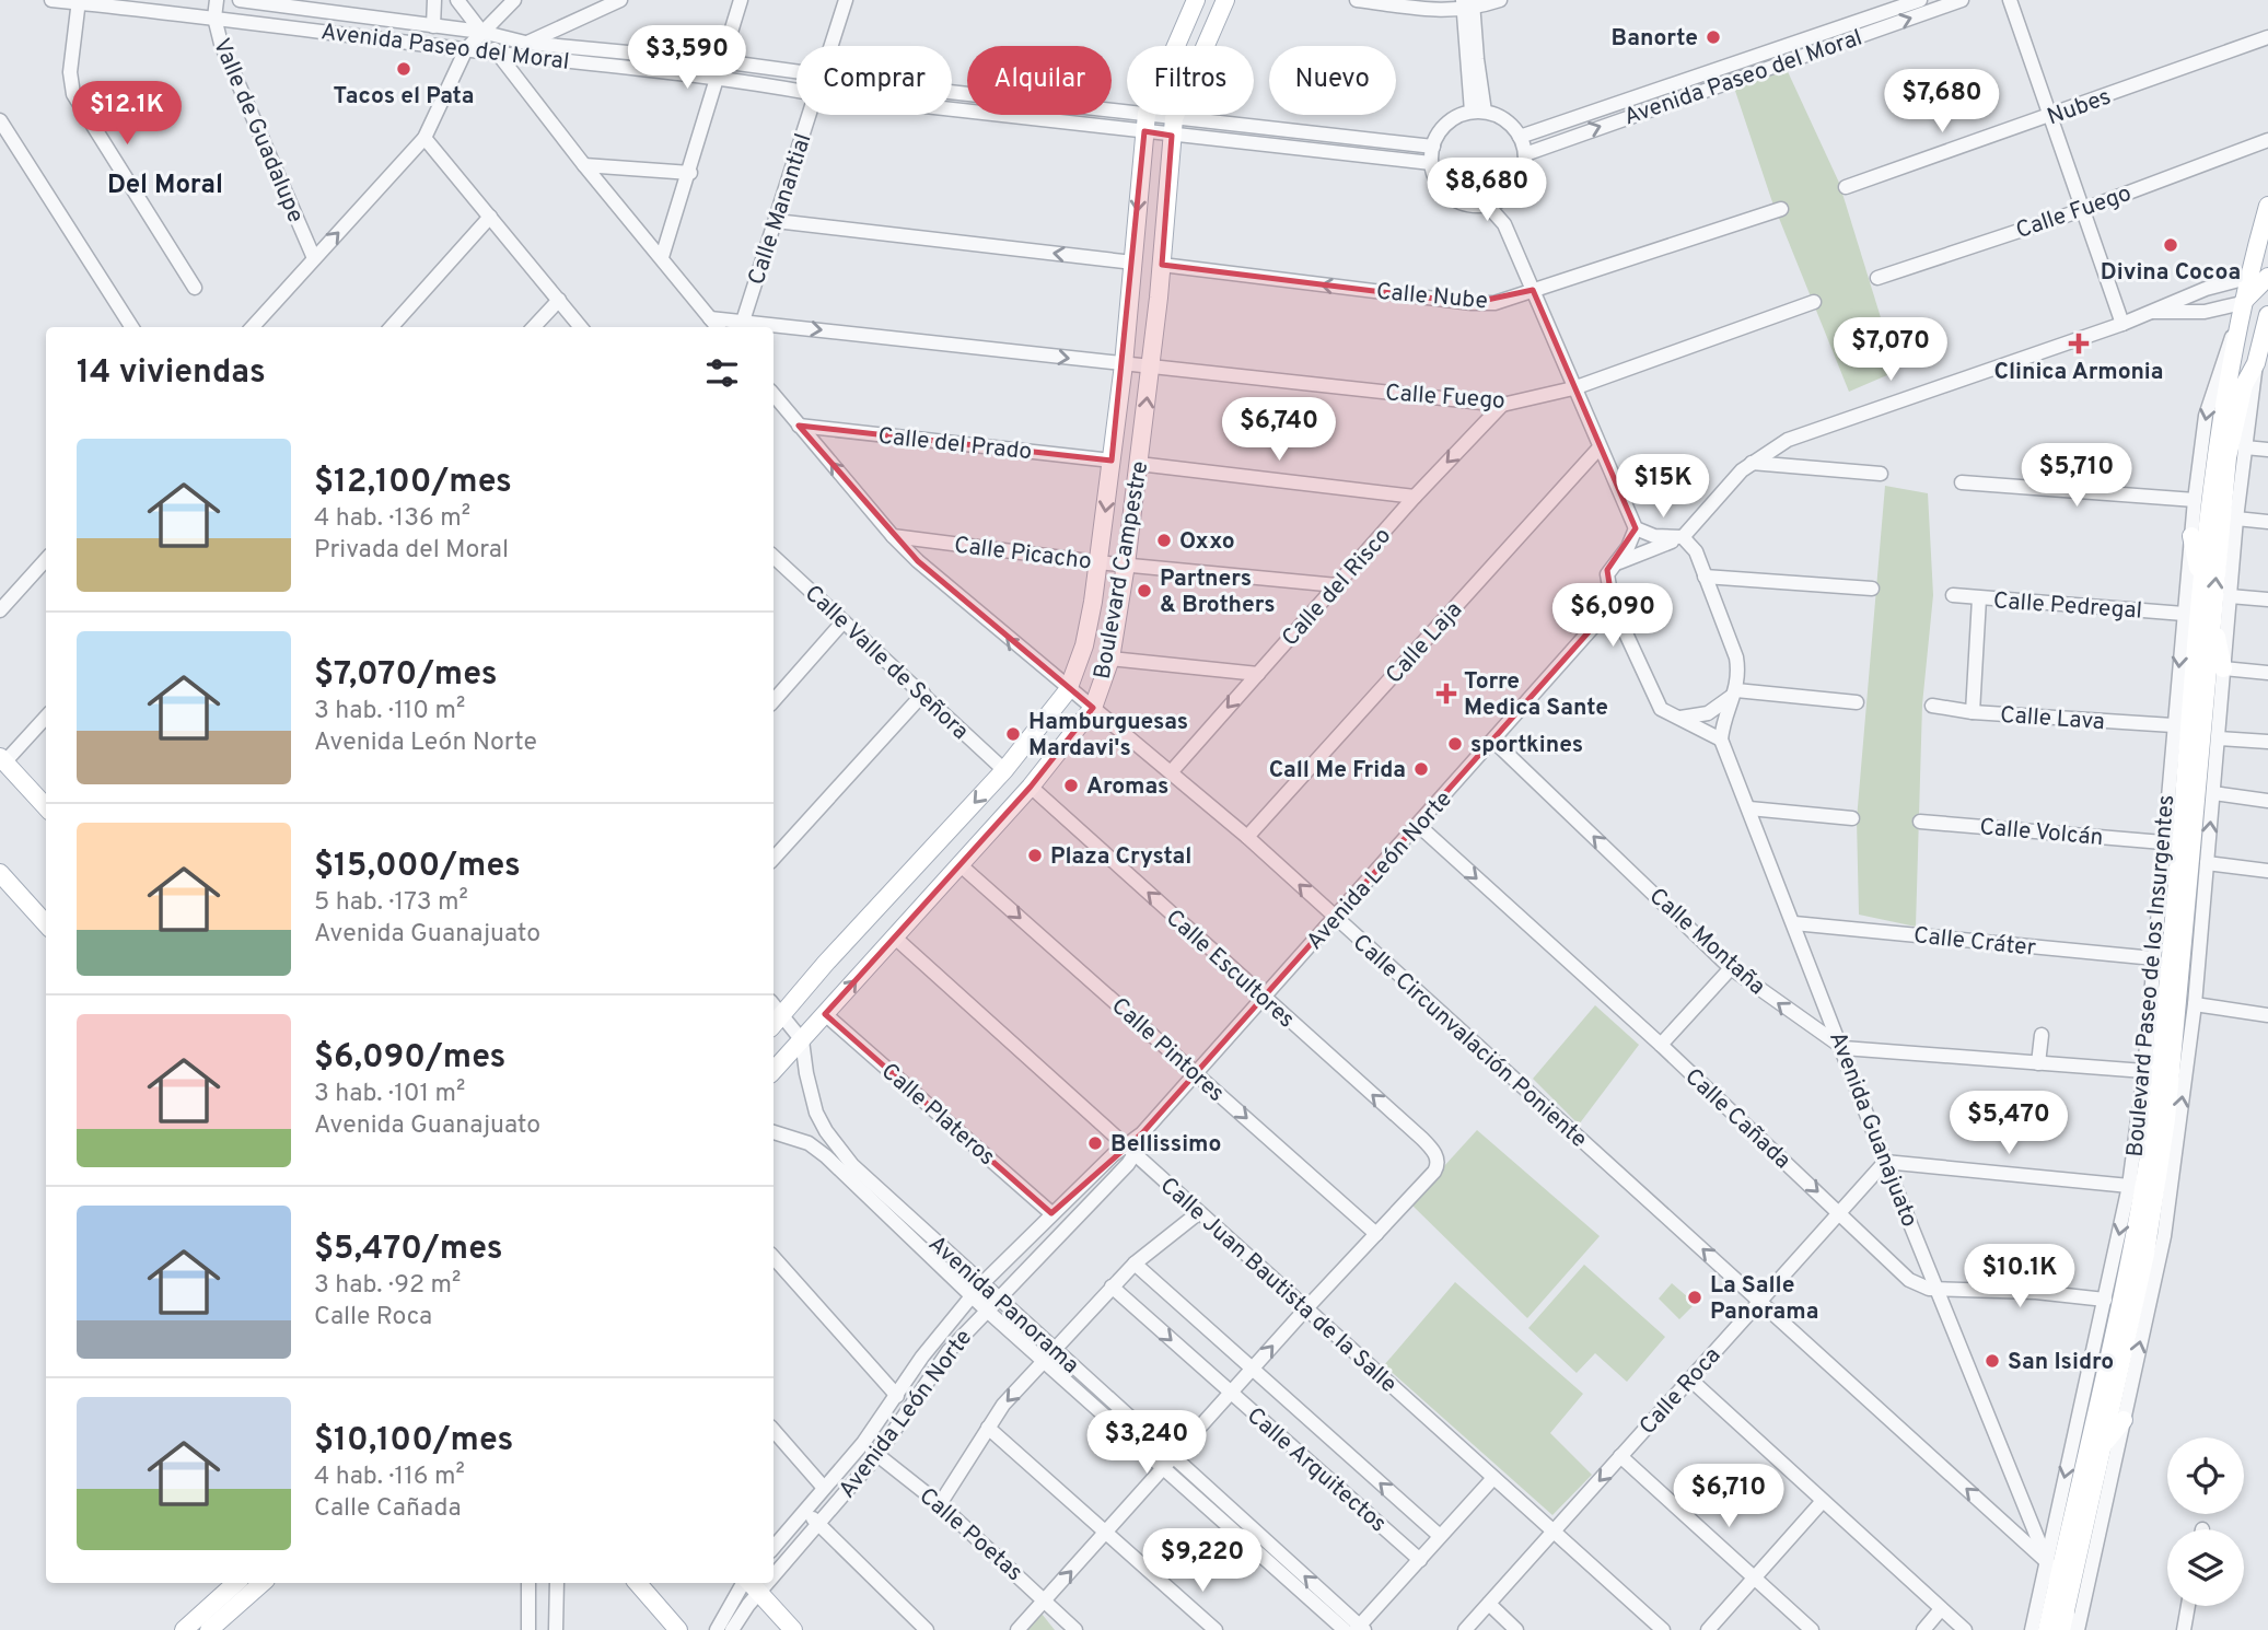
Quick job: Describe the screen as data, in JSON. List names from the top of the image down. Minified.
{"streets":{"main road":["Boulevard Campestre","Boulevard Paseo de los Insurgentes"],"street":["Avenida Paseo del Moral","Nubes","Valle de Guadalupe","Calle Manantial","Calle Fuego","Calle Nube","Calle del Prado","Calle Picacho","Calle del Risco","Calle Pedregal","Calle Laja","Calle Valle de Señora","Calle Lava","Calle Volcán","Avenida León Norte","Calle Montaña","Calle Cráter","Calle Escultores","Calle Circunvalación Poniente","Calle Pintores","Calle Plateros","Calle Cañada","Avenida Guanajuato","Calle Juan Bautista de la Salle","Avenida Panorama","Calle Roca","Calle Arquitectos","Calle Poetas"]},"crossings":[["Avenida Paseo del Moral","Valle de Guadalupe"],["Avenida Paseo del Moral","Boulevard Campestre"],["Calle Fuego","Boulevard Campestre"],["Calle Fuego","Calle del Risco"],["Calle Nube","Boulevard Campestre"],["Calle del Prado","Boulevard Campestre"],["Calle del Prado","Calle Circunvalación Poniente"],["Calle Picacho","Boulevard Campestre"],["Calle Picacho","Calle del Risco"],["Calle Picacho","Calle Circunvalación Poniente"],["Boulevard Campestre","Calle Valle de Señora"],["Boulevard Campestre","Calle Escultores"],["Boulevard Campestre","Calle Circunvalación Poniente"],["Boulevard Campestre","Calle Pintores"],["Boulevard Campestre","Calle Plateros"],["Boulevard Campestre","Calle Juan Bautista de la Salle"],["Boulevard Campestre","Avenida Panorama"],["Calle del Risco","Calle Circunvalación Poniente"],["Calle Pedregal","Boulevard Paseo de los Insurgentes"],["Calle Laja","Calle Circunvalación Poniente"],["Calle Lava","Boulevard Paseo de los Insurgentes"],["Calle Volcán","Boulevard Paseo de los Insurgentes"],["Avenida León Norte","Calle Montaña"],["Avenida León Norte","Calle Escultores"],["Avenida León Norte","Calle Circunvalación Poniente"],["Avenida León Norte","Calle Pintores"],["Avenida León Norte","Calle Plateros"],["Avenida León Norte","Calle Cañada"],["Avenida León Norte","Calle Juan Bautista de la Salle"],["Avenida León Norte","Avenida Panorama"],["Avenida León Norte","Calle Poetas"],["Calle Montaña","Avenida Guanajuato"],["Calle Cráter","Boulevard Paseo de los Insurgentes"],["Calle Cráter","Avenida Guanajuato"],["Calle Escultores","Calle Pintores"],["Boulevard Paseo de los Insurgentes","Calle Circunvalación Poniente"],["Boulevard Paseo de los Insurgentes","Calle Cañada"],["Boulevard Paseo de los Insurgentes","Avenida Guanajuato"],["Calle Circunvalación Poniente","Avenida Guanajuato"],["Calle Circunvalación Poniente","Calle Roca"],["Calle Cañada","Avenida Guanajuato"],["Calle Cañada","Calle Roca"],["Avenida Guanajuato","Calle Roca"],["Calle Juan Bautista de la Salle","Calle Roca"]],"one_way":["Calle Nube","Calle del Risco","Calle Montaña","Calle Escultores","Calle Circunvalación Poniente","Calle Pintores","Calle Cañada"],"districts":["Del Moral"],"places":{"other":["Banorte","Tacos el Pata","Divina Cocoa","Oxxo","Partners & Brothers","Hamburguesas Mardavi's","sportkines","Call Me Frida","Aromas","Plaza Crystal","Bellissimo","La Salle Panorama","San Isidro"],"health":["Clinica Armonia","Torre Medica Sante"]},"page":{"price":["$3,590","$7,680","$12.1K","$8,680","$7,070","$6,740","$5,710","$15K","$6,090","$5,470","$10.1K","$3,240","$6,710","$9,220"],"chip":["Comprar","Alquilar","Filtros","Nuevo"],"heading":"14 viviendas","list":[{"name":"$12,100/mes","note":"4 hab. · 136 m² · Privada del Moral"},{"name":"$7,070/mes","note":"3 hab. · 110 m² · Avenida León Norte"},{"name":"$15,000/mes","note":"5 hab. · 173 m² · Avenida Guanajuato"},{"name":"$6,090/mes","note":"3 hab. · 101 m² · Avenida Guanajuato"},{"name":"$5,470/mes","note":"3 hab. · 92 m² · Calle Roca"},{"name":"$10,100/mes","note":"4 hab. · 116 m² · Calle Cañada"}]}}
